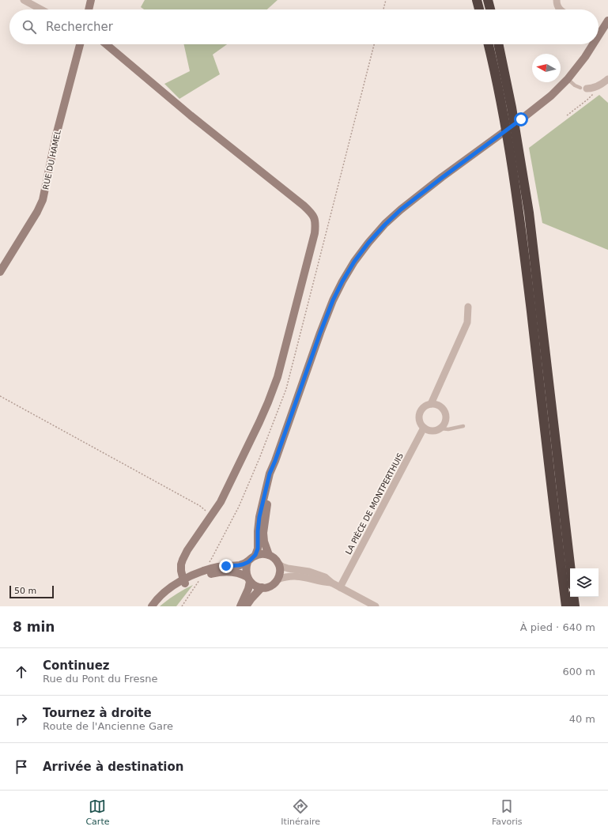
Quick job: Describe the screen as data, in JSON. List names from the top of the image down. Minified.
{"streets":{"main road":["RUE DU HAMEL"],"street":["LA PIÈCE DE MONTPERTHUIS"]},"scale_bar":"50 m","north":"left","page":{"search":"Rechercher","scale":"50 m","heading":["8 min","À pied · 640 m"],"list":[["Continuez","Rue du Pont du Fresne","600 m"],["Tournez à droite","Route de l'Ancienne Gare","40 m"],"Arrivée à destination"],"nav":["Carte","Itinéraire","Favoris"]}}
